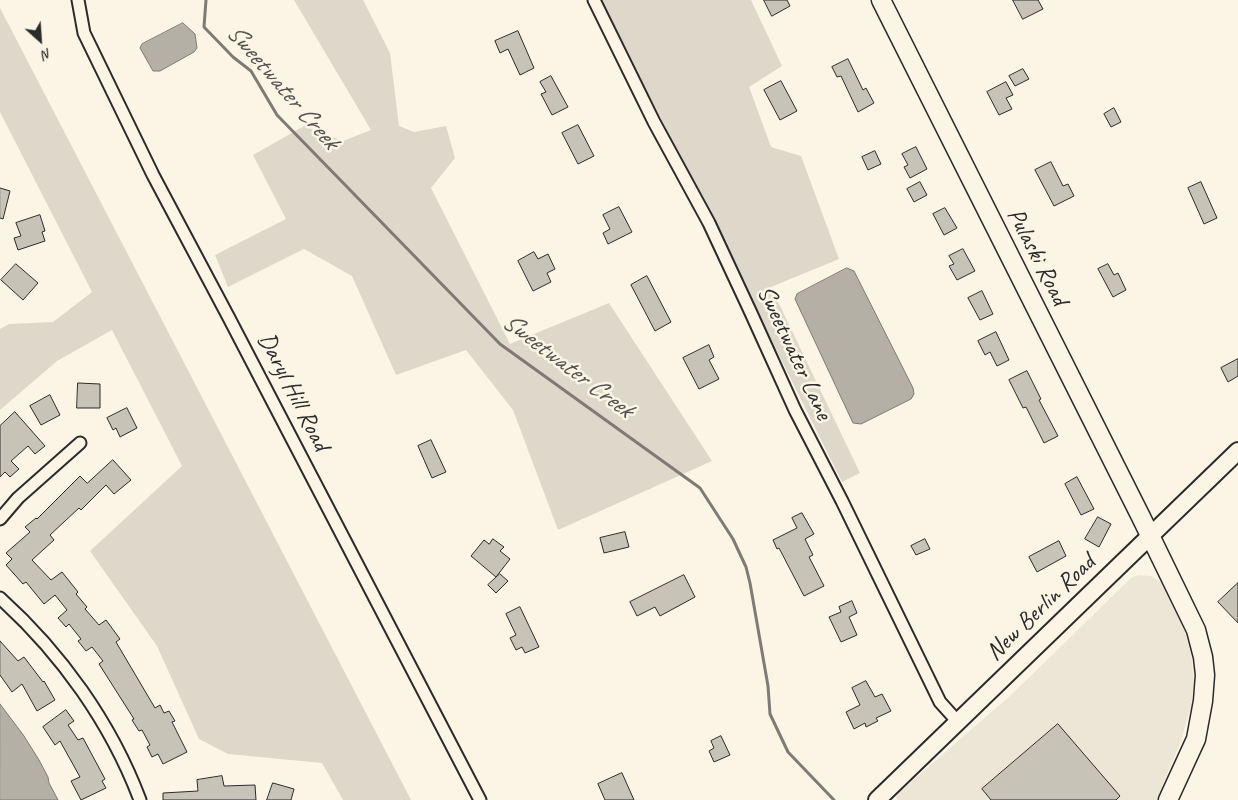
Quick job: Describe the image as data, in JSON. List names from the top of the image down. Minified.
{"streets":{"main road":["Pulaski Road"],"street":["Sweetwater Lane","Daryl Hill Road","New Berlin Road"]},"crossings":[["Pulaski Road","New Berlin Road"],["Sweetwater Lane","New Berlin Road"]],"water":["Sweetwater Creek"],"north":"bottom right"}
